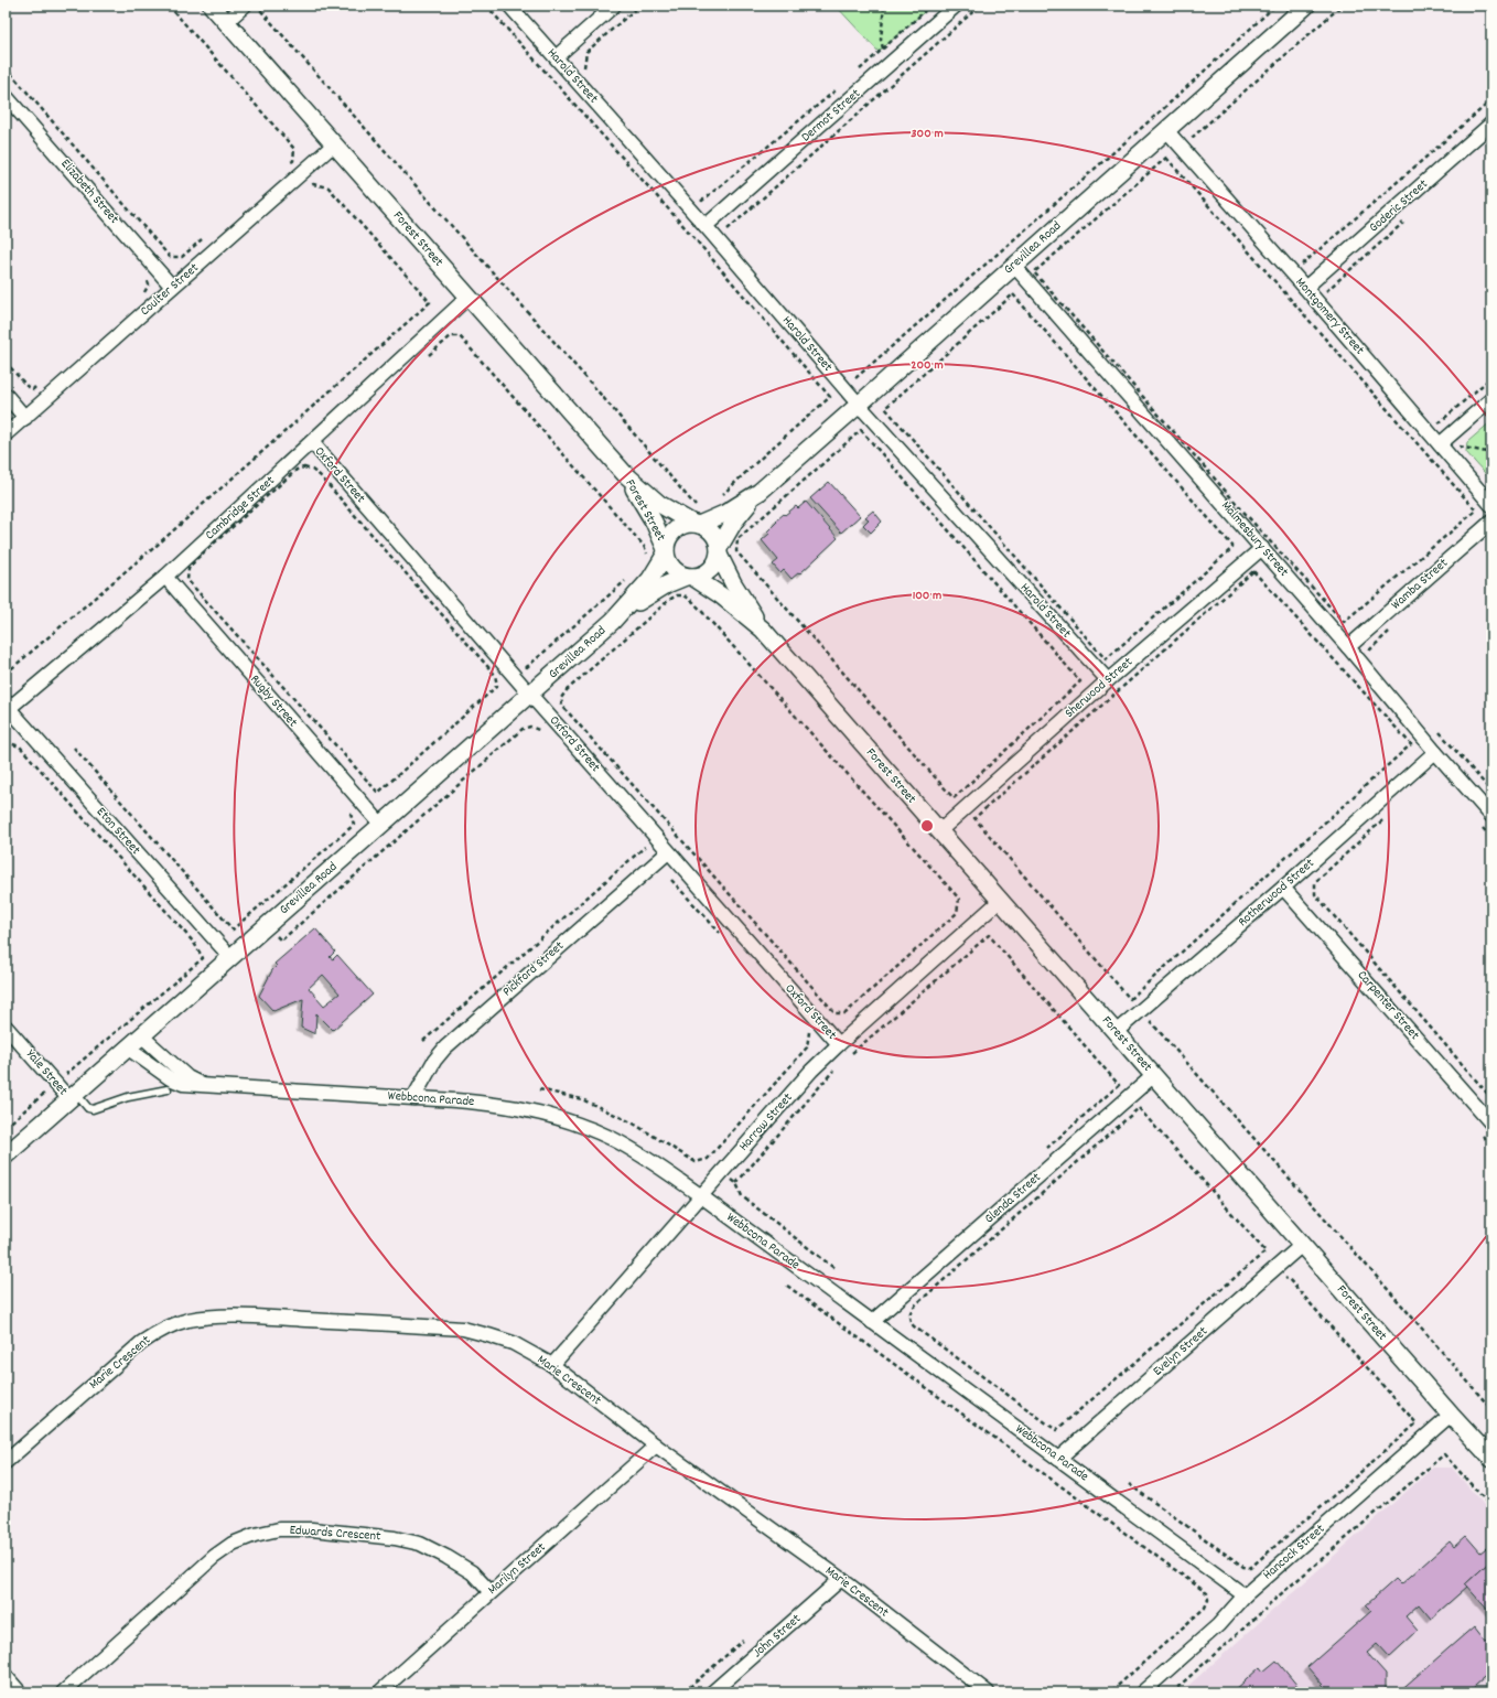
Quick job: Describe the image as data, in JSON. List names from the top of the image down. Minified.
{"streets":{"street":["Harold Street","Dermot Street","Elizabeth Street","Goderic Street","Forest Street","Grevillea Road","Coulter Street","Montgomery Street","Oxford Street","Cambridge Street","Malmesbury Street","Wamba Street","Sherwood Street","Rugby Street","Eton Street","Rotherwood Street","Pickford Street","Carpenter Street","Yale Street","Webbcona Parade","Harrow Street","Glenda Street","Evelyn Street","Marie Crescent","Edwards Crescent","Hancock Street","Marilyn Street","John Street"]},"crossings":[["Harold Street","Dermot Street"],["Harold Street","Grevillea Road"],["Harold Street","Sherwood Street"],["Elizabeth Street","Coulter Street"],["Goderic Street","Montgomery Street"],["Forest Street","Grevillea Road"],["Forest Street","Coulter Street"],["Forest Street","Cambridge Street"],["Forest Street","Sherwood Street"],["Forest Street","Rotherwood Street"],["Forest Street","Harrow Street"],["Forest Street","Glenda Street"],["Forest Street","Evelyn Street"],["Forest Street","Hancock Street"],["Grevillea Road","Montgomery Street"],["Grevillea Road","Oxford Street"],["Grevillea Road","Malmesbury Street"],["Grevillea Road","Rugby Street"],["Grevillea Road","Eton Street"],["Grevillea Road","Yale Street"],["Grevillea Road","Webbcona Parade"],["Oxford Street","Cambridge Street"],["Oxford Street","Pickford Street"],["Oxford Street","Harrow Street"],["Cambridge Street","Rugby Street"],["Cambridge Street","Eton Street"],["Malmesbury Street","Wamba Street"],["Malmesbury Street","Sherwood Street"],["Malmesbury Street","Rotherwood Street"],["Rotherwood Street","Carpenter Street"],["Pickford Street","Webbcona Parade"],["Webbcona Parade","Harrow Street"],["Webbcona Parade","Glenda Street"],["Webbcona Parade","Evelyn Street"],["Webbcona Parade","Hancock Street"],["Harrow Street","Marie Crescent"],["Marie Crescent","Marilyn Street"],["Marie Crescent","John Street"],["Edwards Crescent","Marilyn Street"]],"rings":["300 m","200 m","100 m"]}
